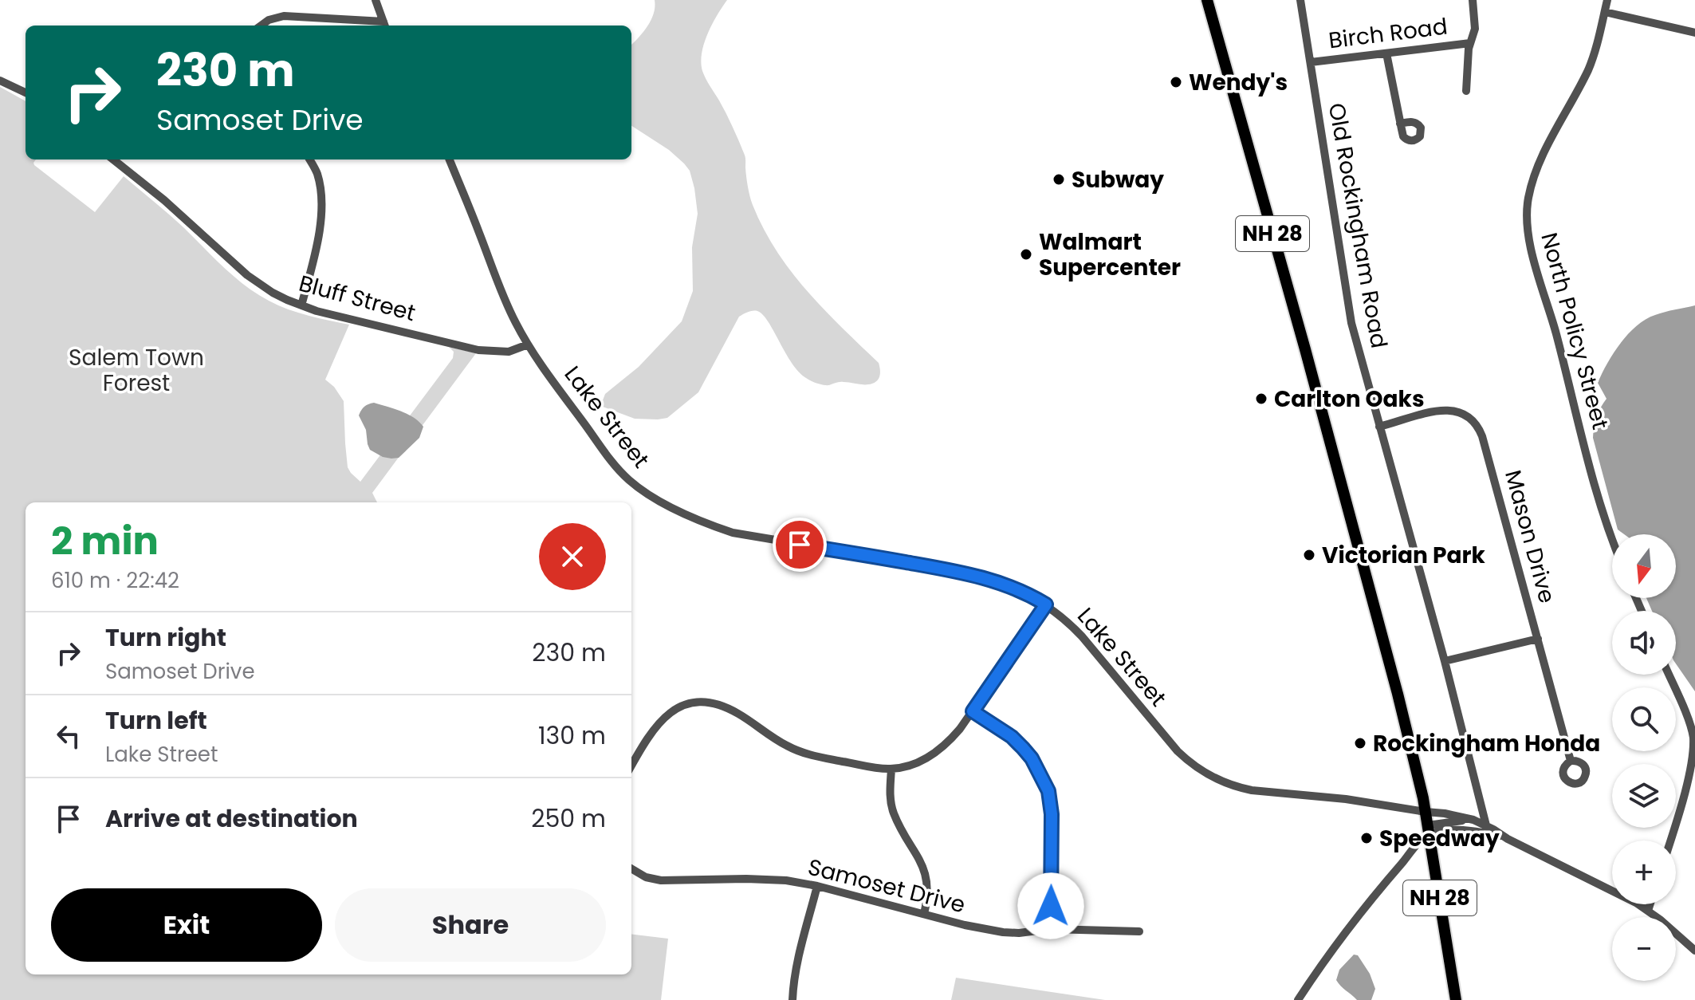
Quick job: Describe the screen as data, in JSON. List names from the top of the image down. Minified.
{"streets":{"main road":["NH 28"],"street":["Birch Road","Old Rockingham Road","Bluff Street","North Policy Street","Lake Street","Mason Drive","Samoset Drive"]},"crossings":[["Birch Road","Old Rockingham Road"],["Old Rockingham Road","Lake Street"],["Old Rockingham Road","Mason Drive"],["NH 28","Lake Street"],["Bluff Street","Lake Street"]],"parks":["Salem Town Forest"],"places":["Wendy's","Subway","Walmart Supercenter","Carlton Oaks","Victorian Park","Rockingham Honda","Speedway"],"north":"bottom","page":{"turn":["230 m","Samoset Drive"],"heading":["2 min","610 m · 22:42"],"map_buttons":["+","−"],"list":[{"name":"Turn right","note":"Samoset Drive","value":"230 m"},{"name":"Turn left","note":"Lake Street","value":"130 m"},{"name":"Arrive at destination","value":"250 m"}],"buttons":["Exit","Share"]}}
